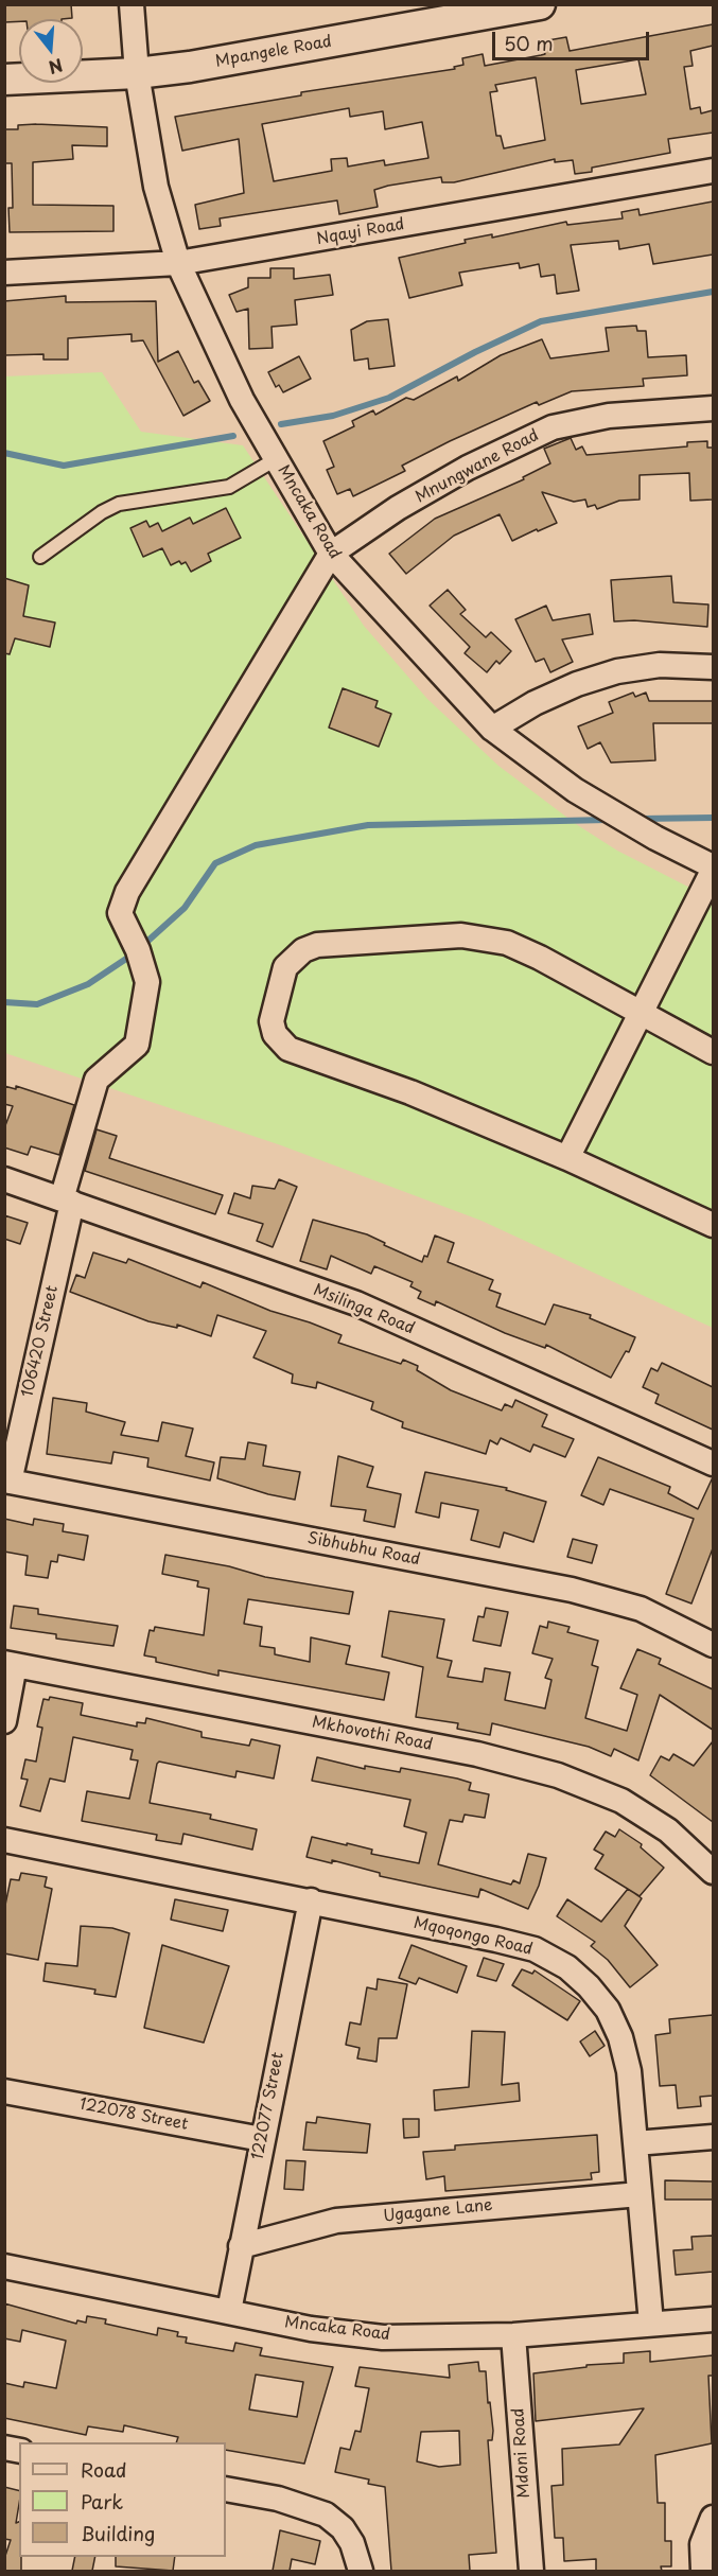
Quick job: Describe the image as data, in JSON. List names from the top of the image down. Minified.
{"streets":{"street":["Mpangele Road","Nqayi Road","Mnungwane Road","Mncaka Road","Msilinga Road","106420 Street","Sibhubhu Road","Mkhovothi Road","Mqoqongo Road","122077 Street","122078 Street","Ugagane Lane","Mdoni Road"]},"crossings":[["Mpangele Road","Mncaka Road"],["Nqayi Road","Mncaka Road"],["Mnungwane Road","Mncaka Road"],["Mnungwane Road","106420 Street"],["Mncaka Road","106420 Street"],["Mncaka Road","Mqoqongo Road"],["Mncaka Road","122077 Street"],["Mncaka Road","Mdoni Road"],["Msilinga Road","106420 Street"],["106420 Street","Sibhubhu Road"],["Mqoqongo Road","122077 Street"],["Mqoqongo Road","Ugagane Lane"],["122077 Street","122078 Street"],["122077 Street","Ugagane Lane"]],"legend":["Road","Park","Building"],"scale_bar":"50 m","north":"bottom"}
